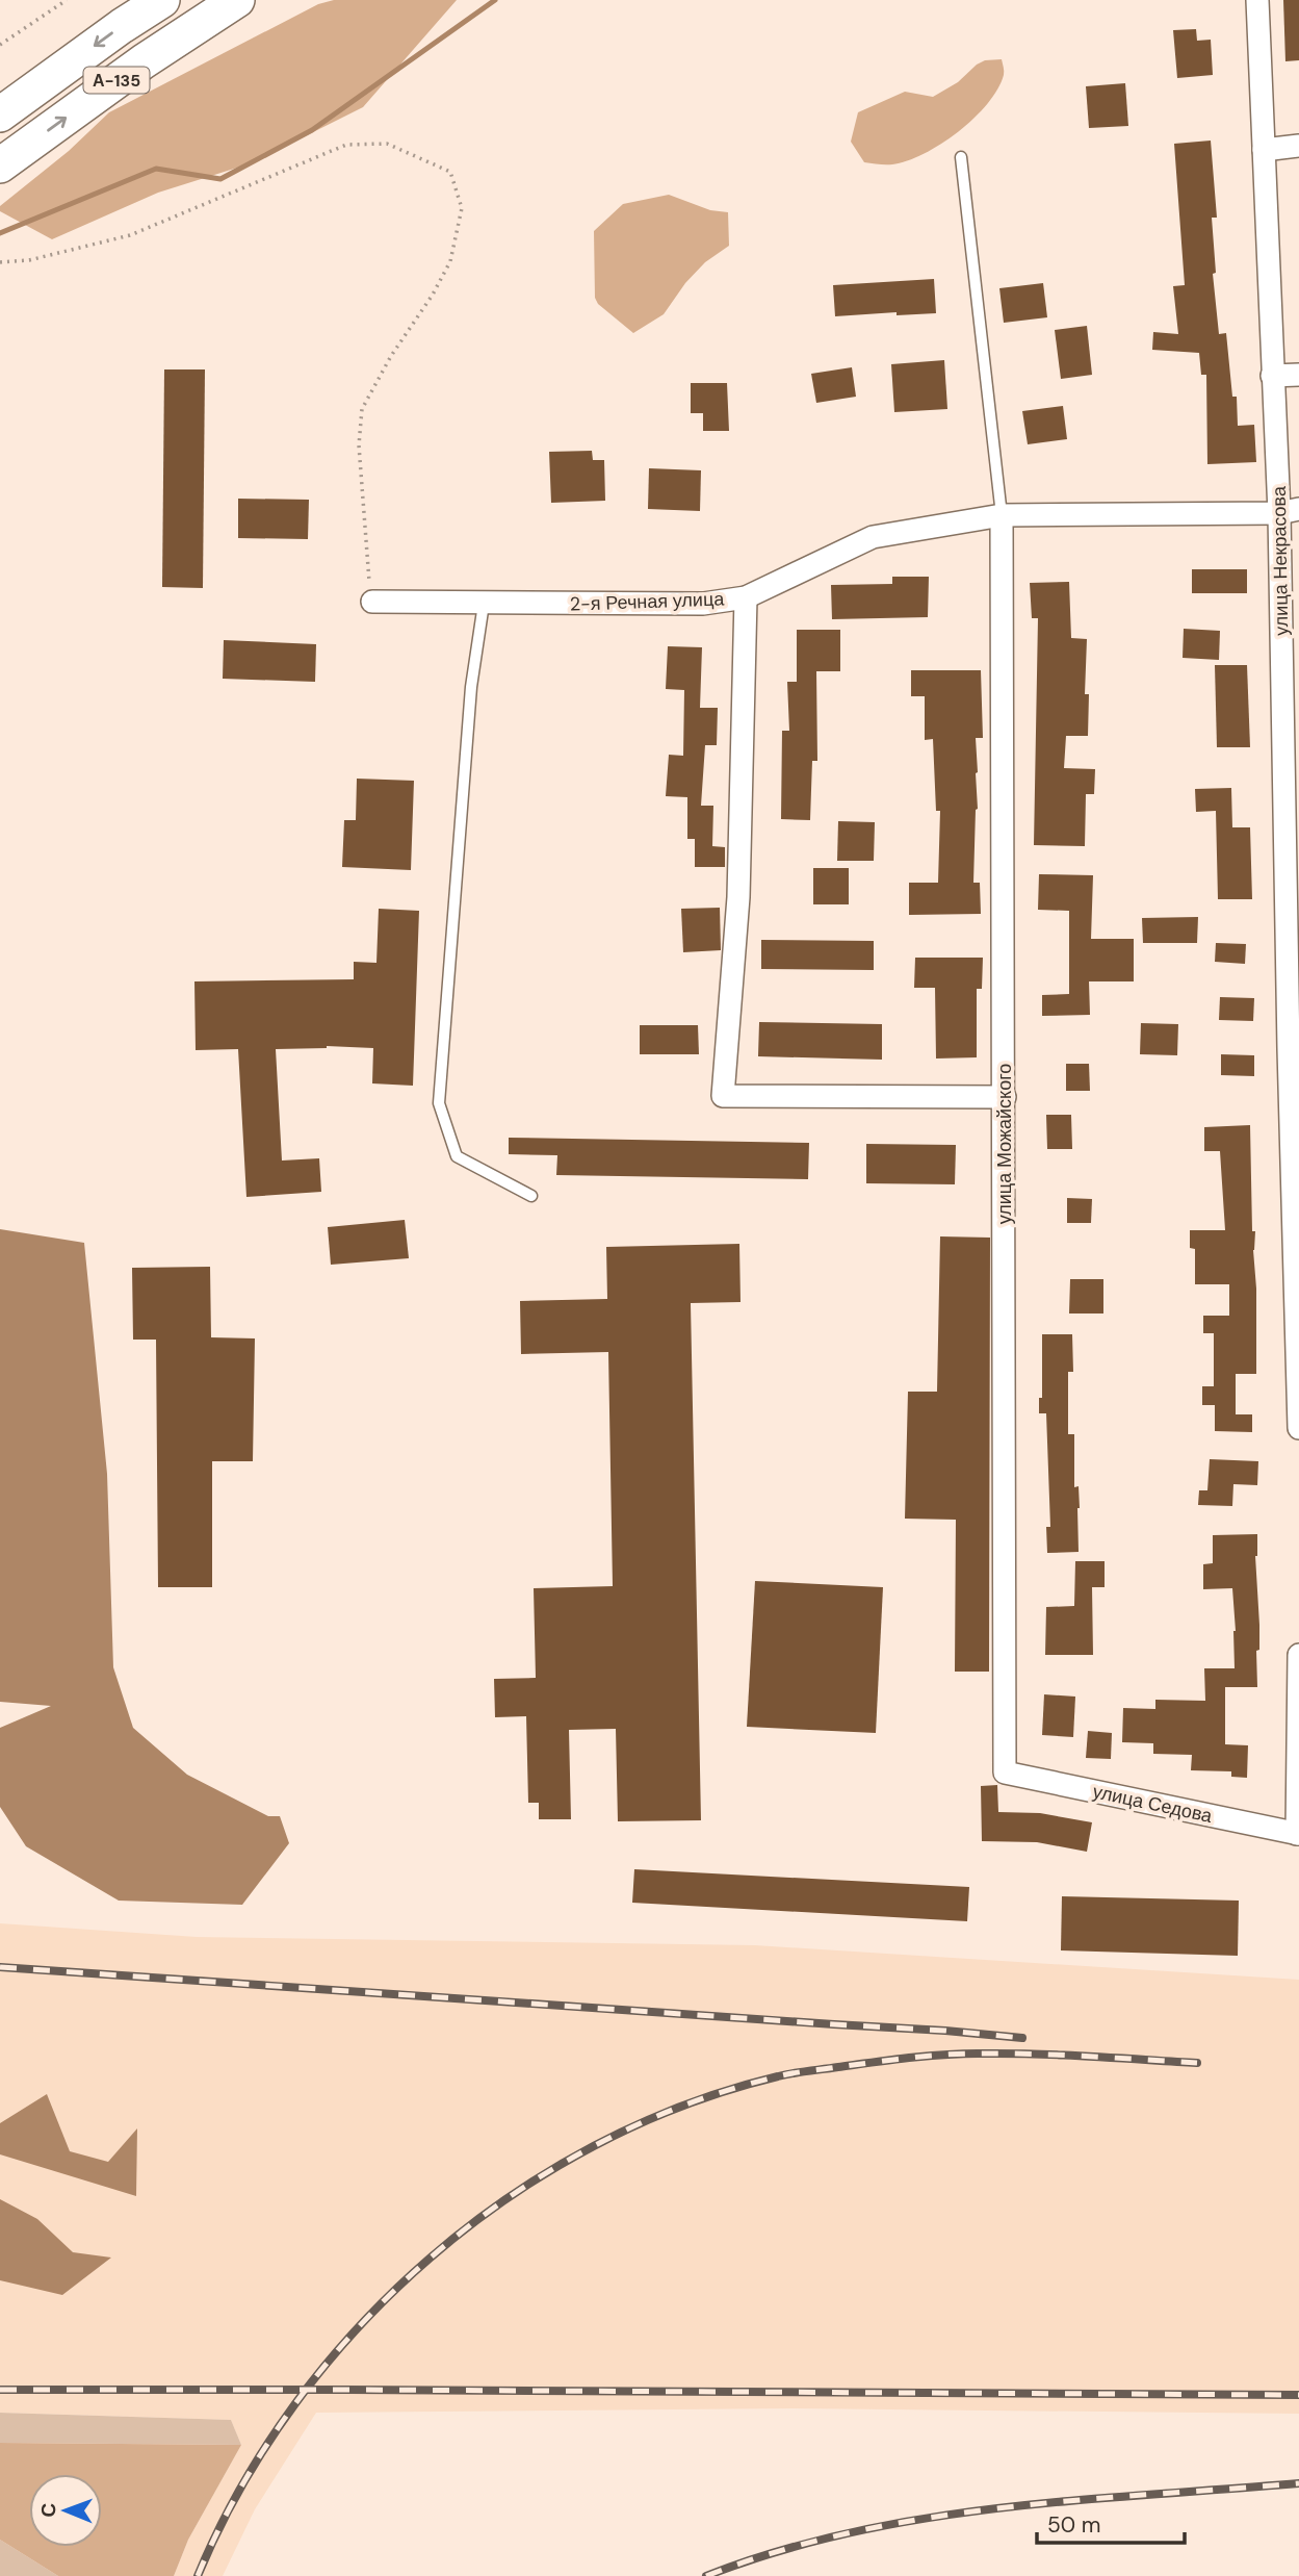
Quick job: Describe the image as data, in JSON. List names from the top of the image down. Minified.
{"streets":{"highway":["А-135"],"street":["улица Некрасова","2-я Речная улица","улица Можайского","улица Седова"]},"crossings":[["улица Некрасова","2-я Речная улица"],["2-я Речная улица","улица Можайского"],["улица Можайского","улица Седова"]],"scale_bar":"50 m","north":"left"}
